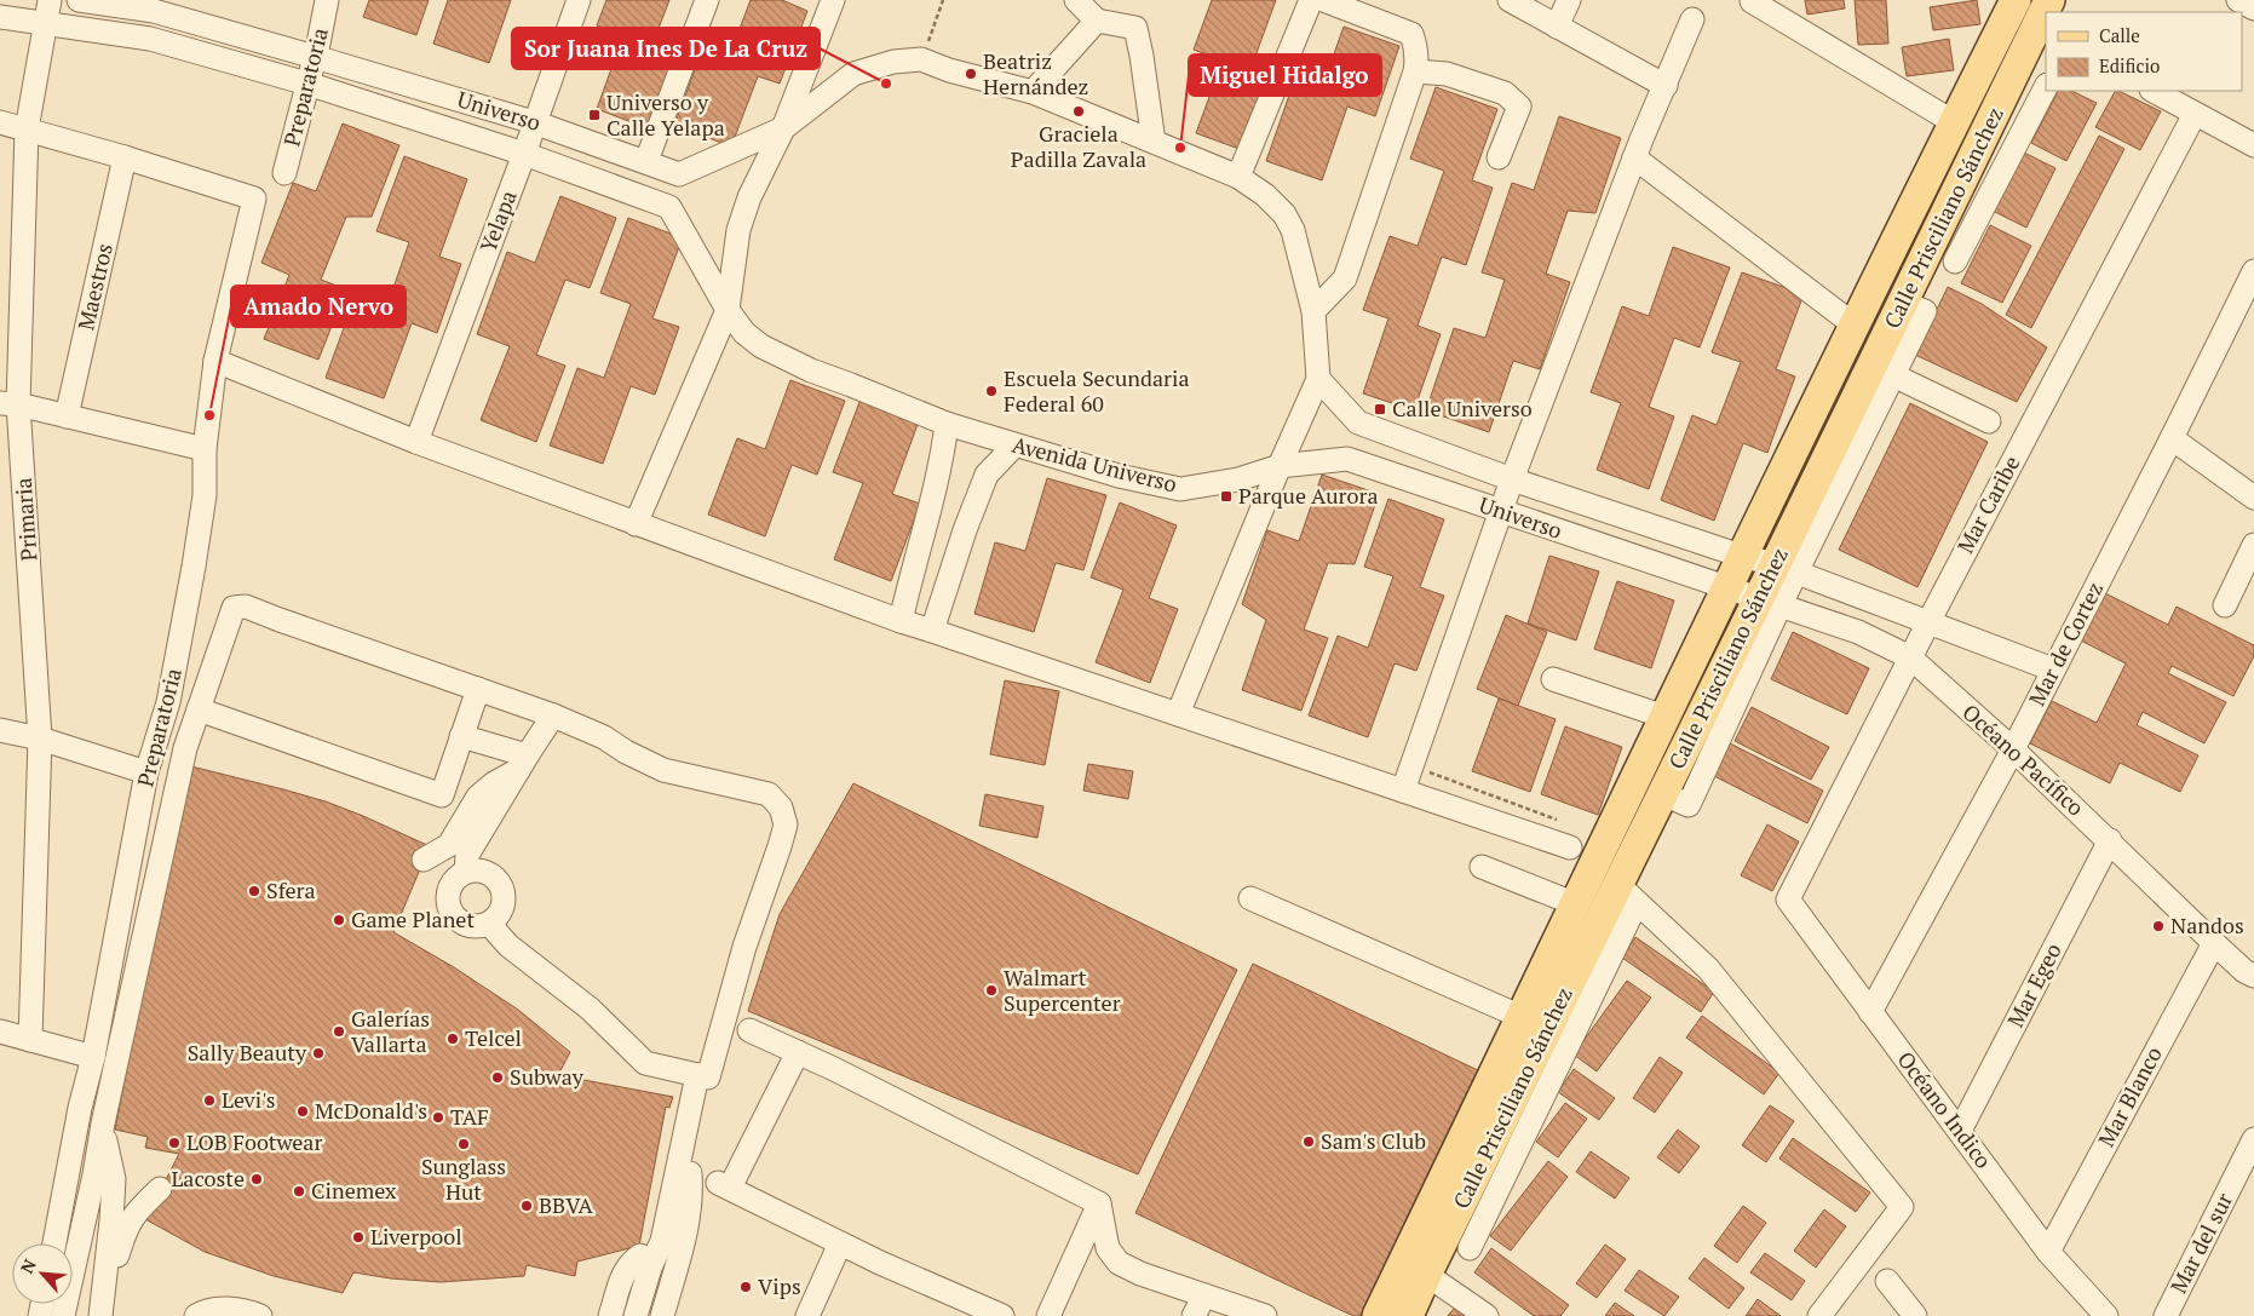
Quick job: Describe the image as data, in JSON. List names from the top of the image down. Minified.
{"streets":{"main road":["Calle Prisciliano Sánchez"],"street":["Preparatoria","Universo","Yelapa","Maestros","Avenida Universo","Mar Caribe","Primaria","Mar de Cortez","Océano Pacífico","Mar Egeo","Mar Blanco","Océano Indico","Mar del sur"]},"crossings":[["Preparatoria","Universo"],["Preparatoria","Maestros"],["Universo","Calle Prisciliano Sánchez"],["Universo","Yelapa"],["Universo","Avenida Universo"],["Universo","Primaria"],["Universo","Océano Pacífico"],["Calle Prisciliano Sánchez","Océano Pacífico"],["Mar Caribe","Océano Pacífico"],["Mar Caribe","Océano Indico"],["Mar de Cortez","Océano Pacífico"],["Mar de Cortez","Océano Indico"],["Océano Pacífico","Mar Egeo"],["Océano Pacífico","Mar Blanco"],["Mar Egeo","Océano Indico"],["Mar Blanco","Océano Indico"]],"places":{"other":["Beatriz Hernández","Sor Juana Ines De La Cruz","Graciela Padilla Zavala","Miguel Hidalgo","Escuela Secundaria Federal 60","Amado Nervo","Sfera","Game Planet","Nandos","Walmart Supercenter","Galerías Vallarta","Telcel","Sally Beauty","Subway","Levi's","McDonald's","TAF","Sam's Club","LOB Footwear","Sunglass Hut","Lacoste","Cinemex","BBVA","Liverpool","Vips"],"transit":["Universo y Calle Yelapa","Calle Universo","Parque Aurora"]},"legend":["Calle","Edificio"],"north":"top left"}
